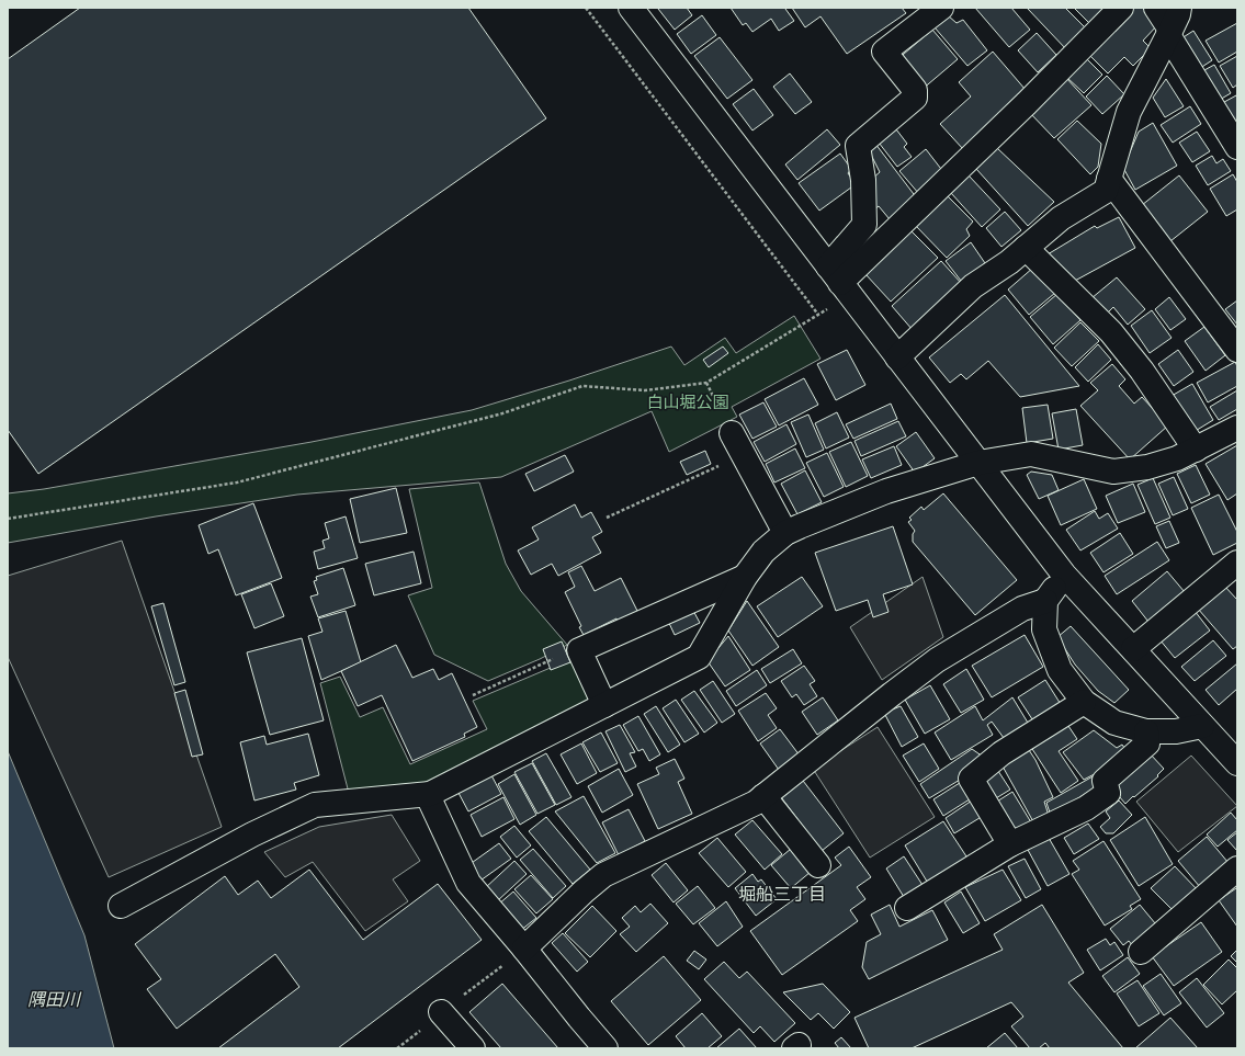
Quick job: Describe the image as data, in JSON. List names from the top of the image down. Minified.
{"districts":["堀船三丁目"],"water":["隅田川"],"parks":["白山堀公園"]}
